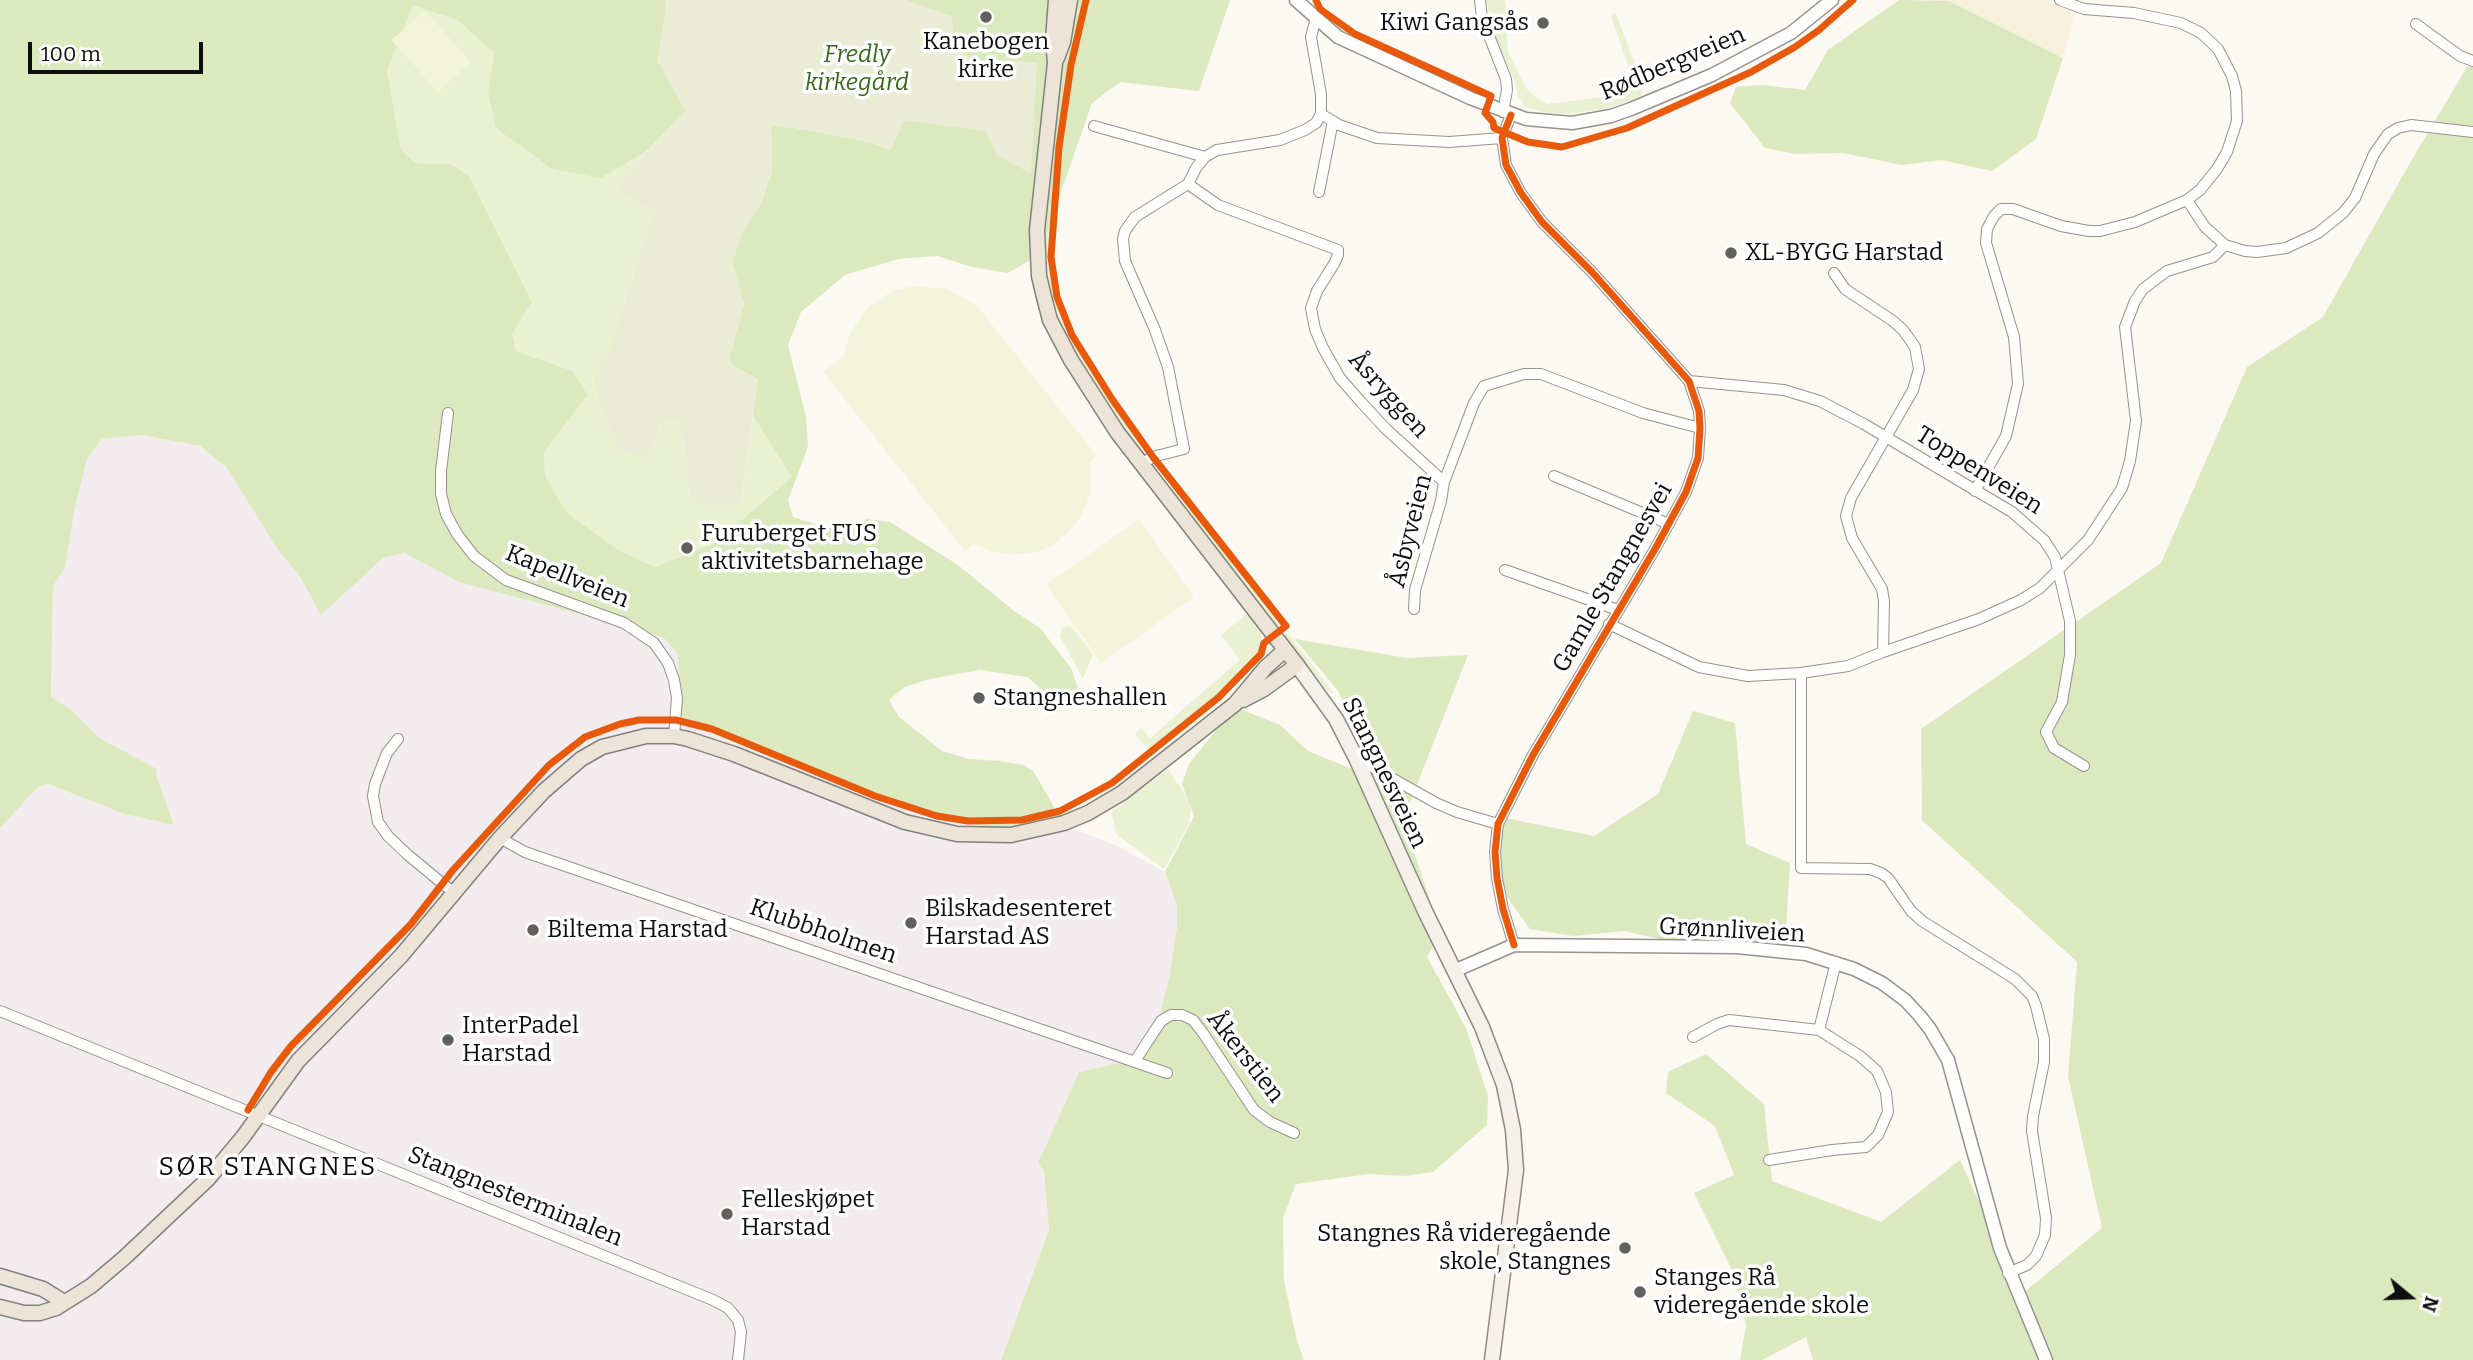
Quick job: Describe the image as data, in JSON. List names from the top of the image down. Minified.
{"streets":{"main road":["Stangnesveien"],"street":["Rødbergveien","Åsryggen","Toppenveien","Åsbyveien","Kapellveien","Gamle Stangnesvei","Grønnliveien","Klubbholmen","Åkerstien","Stangnesterminalen"]},"crossings":[["Åsryggen","Åsbyveien"],["Toppenveien","Gamle Stangnesvei"],["Åsbyveien","Gamle Stangnesvei"],["Gamle Stangnesvei","Grønnliveien"],["Stangnesveien","Grønnliveien"],["Klubbholmen","Åkerstien"]],"districts":["SØR STANGNES"],"parks":["Fredly kirkegård"],"places":["Kanebogen kirke","Kiwi Gangsås","XL-BYGG Harstad","Furuberget FUS aktivitetsbarnehage","Stangneshallen","Bilskadesenteret Harstad AS","Biltema Harstad","InterPadel Harstad","Felleskjøpet Harstad","Stangnes Rå videregående skole, Stangnes","Stanges Rå videregående skole"],"scale_bar":"100 m","north":"right"}
